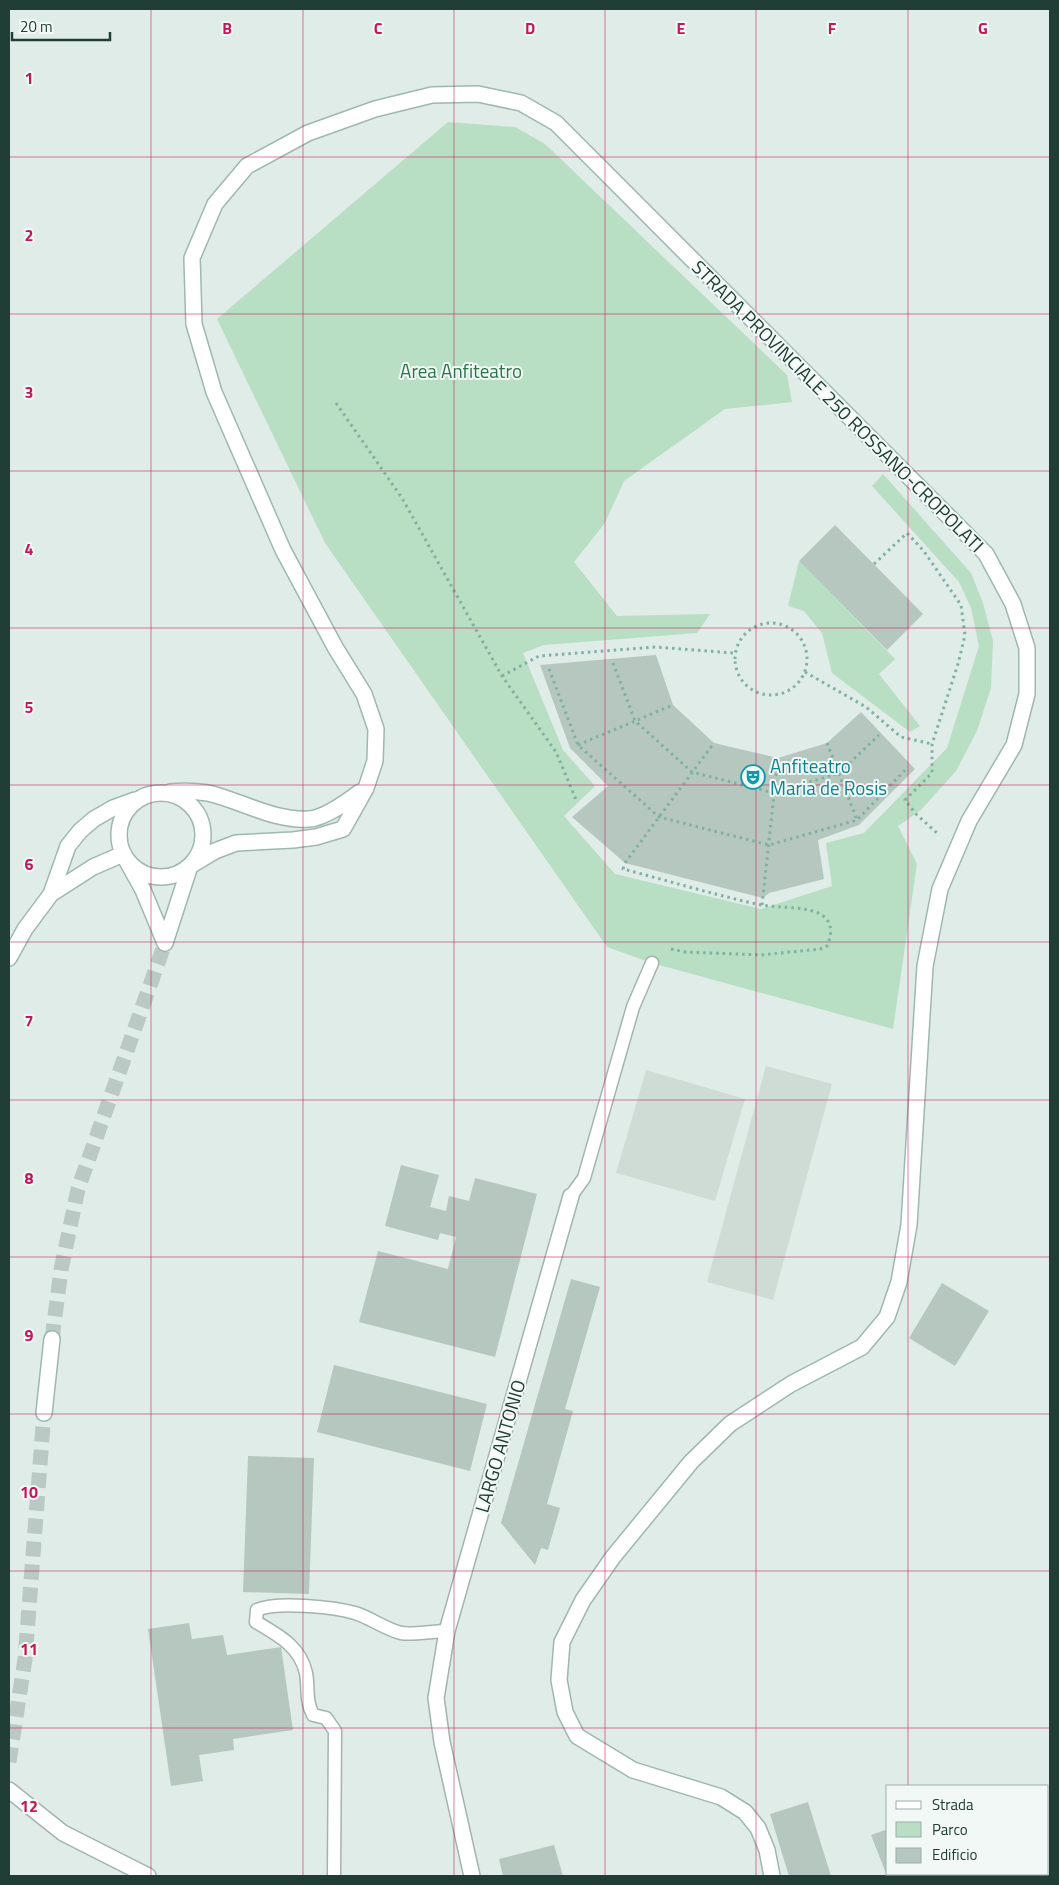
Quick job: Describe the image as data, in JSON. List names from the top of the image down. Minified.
{"streets":{"main road":["STRADA PROVINCIALE 250 ROSSANO-CROPOLATI","LARGO ANTONIO"]},"parks":["Area Anfiteatro"],"places":{"theatre":["Anfiteatro Maria de Rosis"]},"legend":["Strada","Parco","Edificio"],"scale_bar":"20 m","grid":{"columns":["B","C","D","E","F","G"],"rows":["1","2","3","4","5","6","7","8","9","10","11","12"]}}
